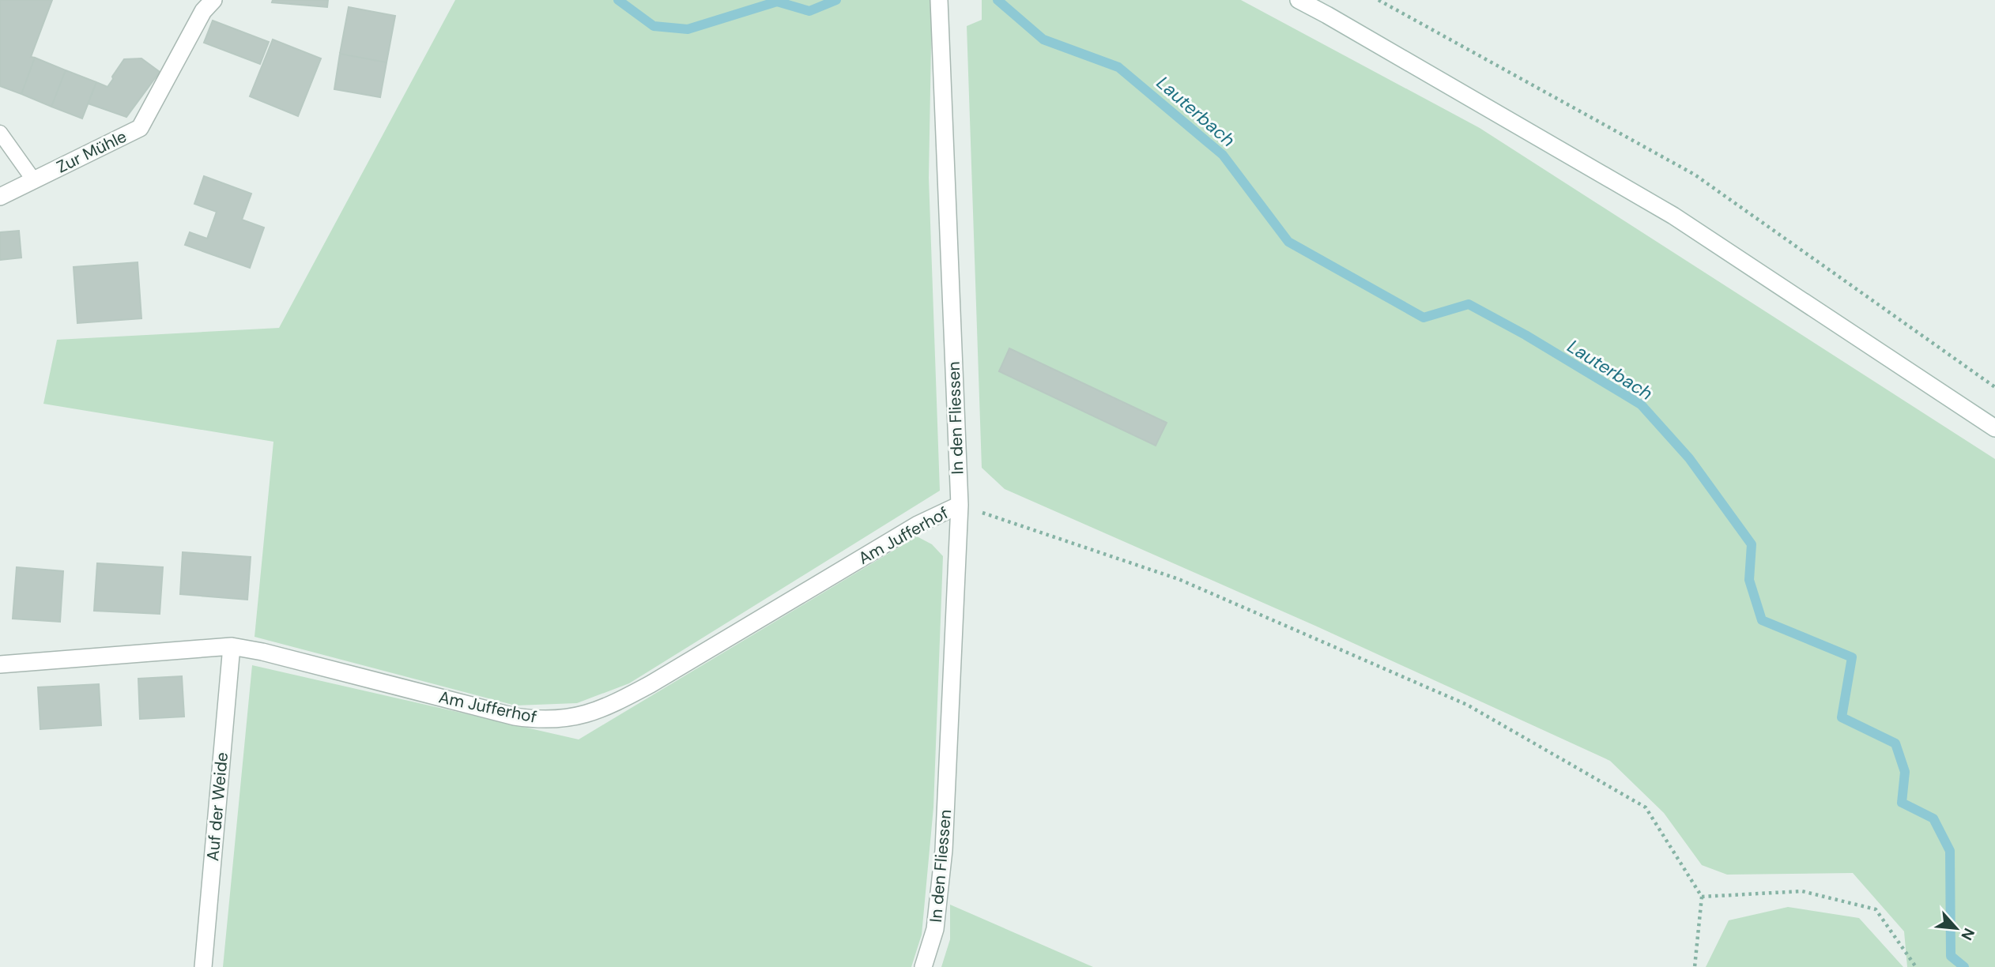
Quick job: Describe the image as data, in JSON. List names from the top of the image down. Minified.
{"streets":{"street":["Zur Mühle","In den Fliessen","Am Jufferhof","Auf der Weide"]},"crossings":[["In den Fliessen","Am Jufferhof"],["Am Jufferhof","Auf der Weide"]],"water":["Lauterbach"],"north":"bottom right"}
